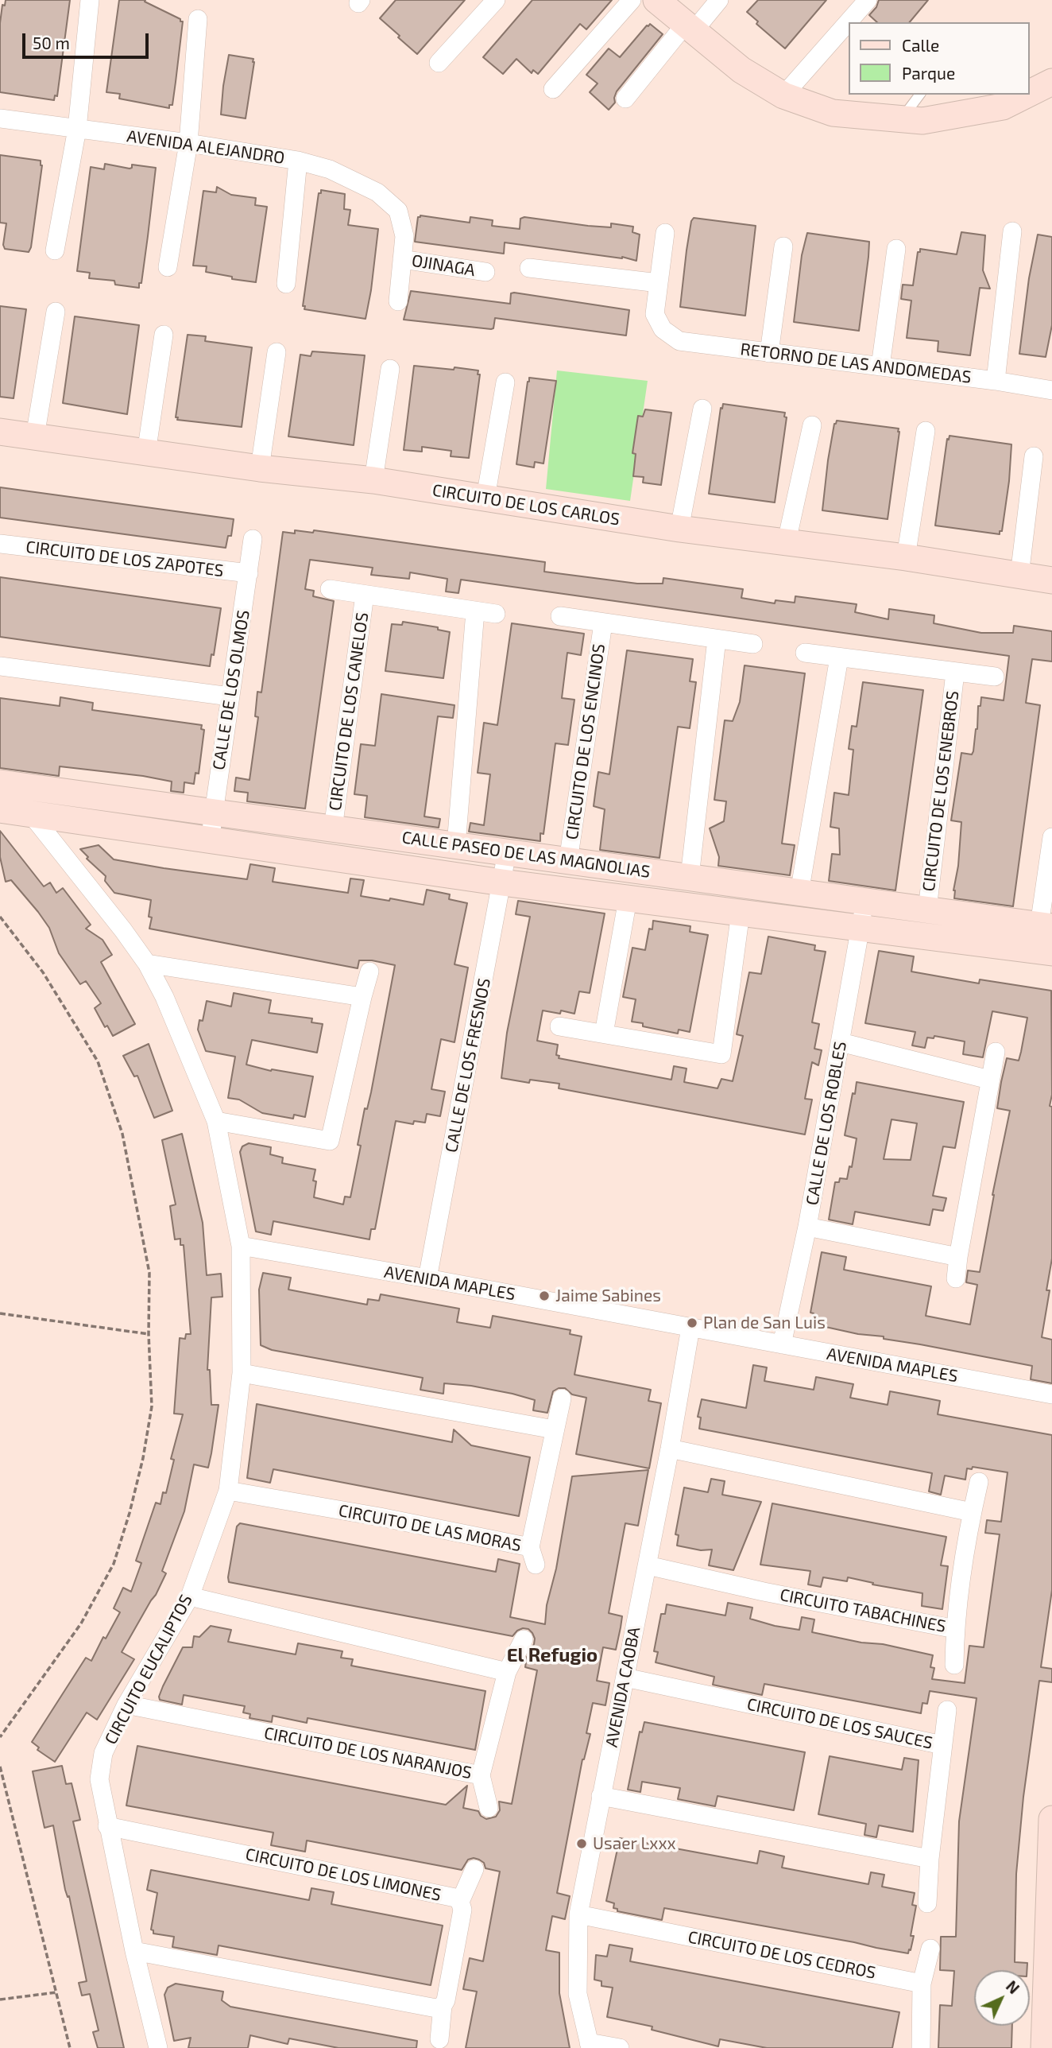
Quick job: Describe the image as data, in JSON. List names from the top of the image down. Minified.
{"streets":{"street":["AVENIDA ALEJANDRO","OJINAGA","RETORNO DE LAS ANDOMEDAS","CIRCUITO DE LOS CARLOS","CIRCUITO DE LOS ZAPOTES","CALLE DE LOS OLMOS","CIRCUITO DE LOS CANELOS","CIRCUITO DE LOS ENCINOS","CIRCUITO DE LOS ENEBROS","CALLE PASEO DE LAS MAGNOLIAS","CALLE DE LOS FRESNOS","CALLE DE LOS ROBLES","AVENIDA MAPLES","CIRCUITO DE LAS MORAS","CIRCUITO TABACHINES","CIRCUITO EUCALIPTOS","AVENIDA CAOBA","CIRCUITO DE LOS SAUCES","CIRCUITO DE LOS NARANJOS","CIRCUITO DE LOS LIMONES","CIRCUITO DE LOS CEDROS"]},"crossings":[["AVENIDA ALEJANDRO","OJINAGA"],["CIRCUITO DE LOS ZAPOTES","CALLE DE LOS OLMOS"],["CALLE DE LOS OLMOS","CALLE PASEO DE LAS MAGNOLIAS"],["CIRCUITO DE LOS CANELOS","CALLE PASEO DE LAS MAGNOLIAS"],["CIRCUITO DE LOS ENCINOS","CALLE PASEO DE LAS MAGNOLIAS"],["CIRCUITO DE LOS ENEBROS","CALLE PASEO DE LAS MAGNOLIAS"],["CALLE PASEO DE LAS MAGNOLIAS","CALLE DE LOS FRESNOS"],["CALLE PASEO DE LAS MAGNOLIAS","CALLE DE LOS ROBLES"],["CALLE PASEO DE LAS MAGNOLIAS","CIRCUITO EUCALIPTOS"],["CALLE DE LOS FRESNOS","AVENIDA MAPLES"],["CALLE DE LOS ROBLES","AVENIDA MAPLES"],["AVENIDA MAPLES","CIRCUITO EUCALIPTOS"],["AVENIDA MAPLES","AVENIDA CAOBA"],["CIRCUITO DE LAS MORAS","CIRCUITO EUCALIPTOS"],["CIRCUITO TABACHINES","AVENIDA CAOBA"],["CIRCUITO EUCALIPTOS","CIRCUITO DE LOS NARANJOS"],["CIRCUITO EUCALIPTOS","CIRCUITO DE LOS LIMONES"],["AVENIDA CAOBA","CIRCUITO DE LOS SAUCES"],["AVENIDA CAOBA","CIRCUITO DE LOS CEDROS"]],"districts":["El Refugio"],"places":["Jaime Sabines","Plan de San Luis","Usaer Lxxx"],"legend":["Calle","Parque"],"scale_bar":"50 m","north":"top right"}
